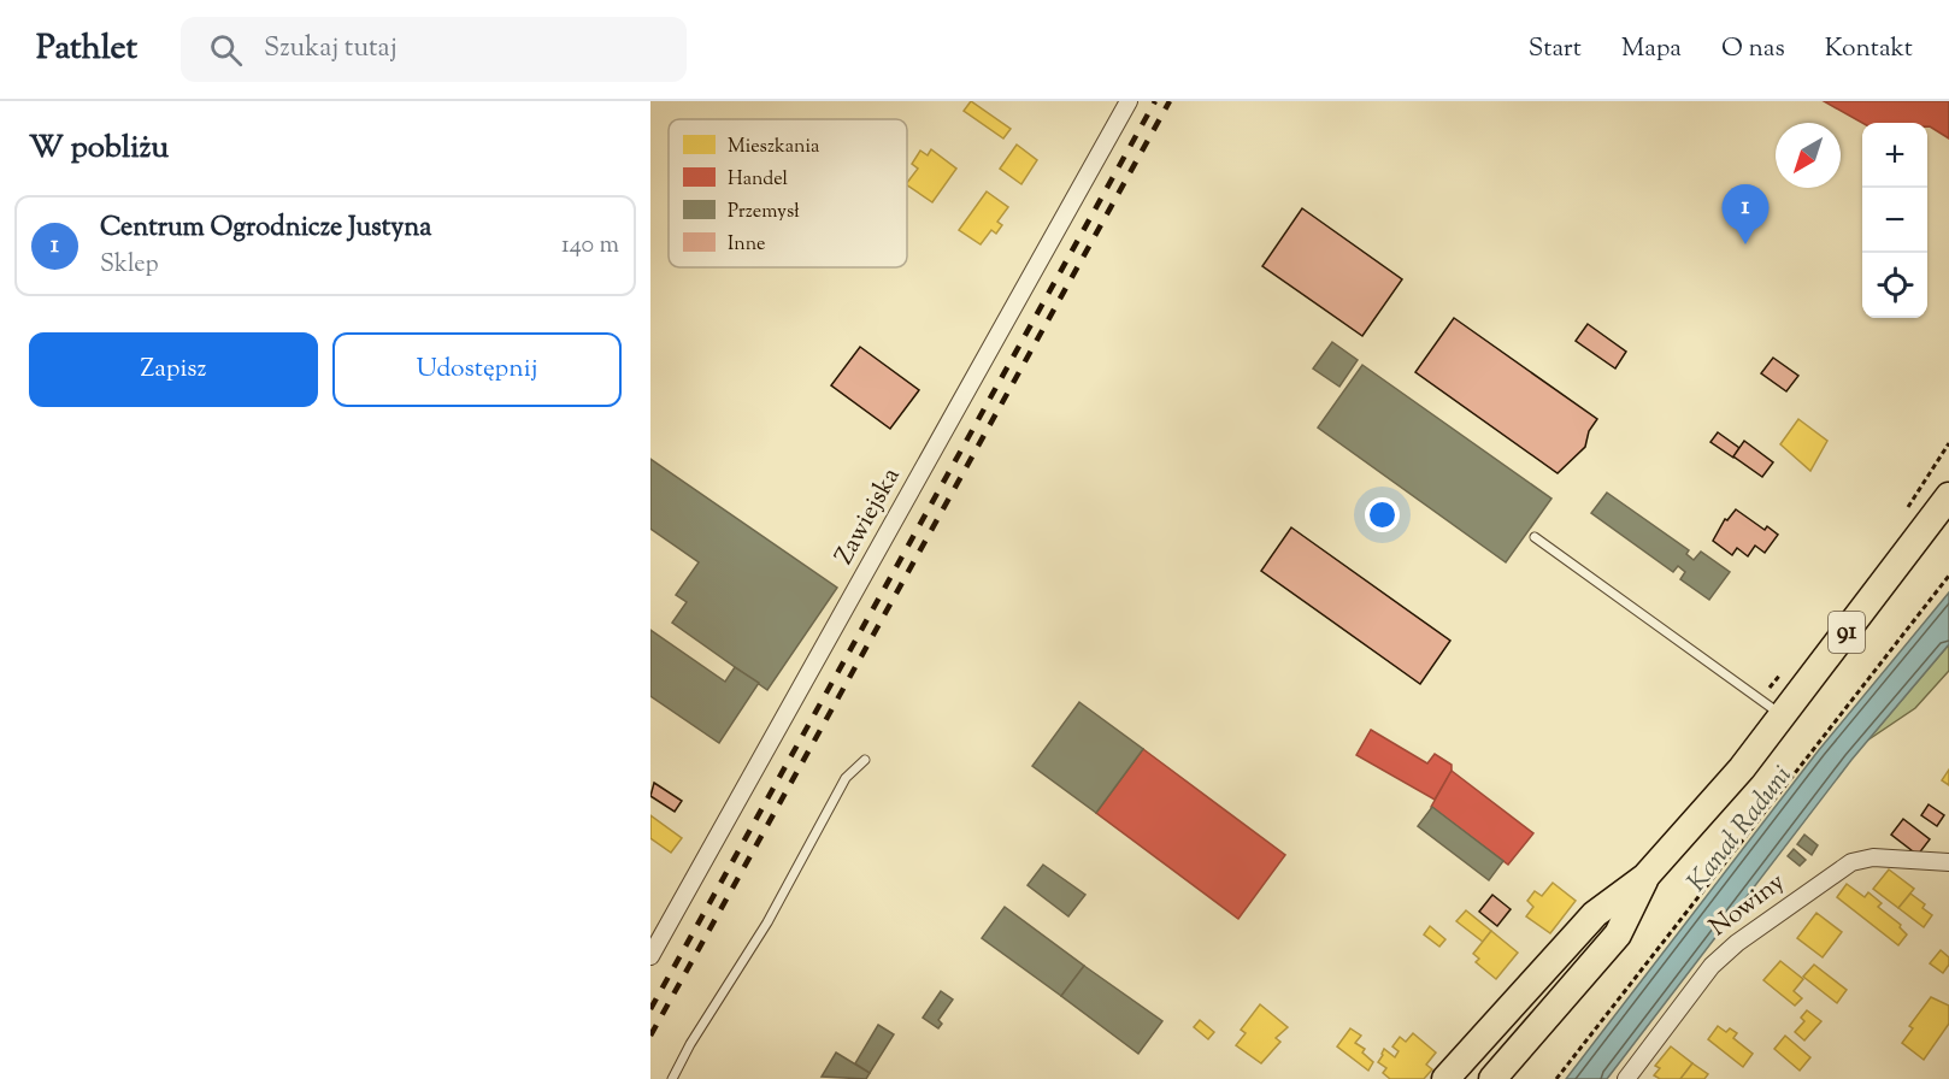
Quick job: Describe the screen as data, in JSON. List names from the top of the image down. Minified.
{"streets":{"main road":["91"],"street":["Zawiejska","Nowiny"]},"water":["Kanał Raduni"],"legend":["Mieszkania","Handel","Przemysł","Inne"],"north":"bottom left","page":{"header":"Pathlet","search":"Szukaj tutaj","nav":["Start","Mapa","O nas","Kontakt"],"heading":"W pobliżu","map_buttons":["+","−"],"pins":"1","list":[{"mark":"1","name":"Centrum Ogrodnicze Justyna","note":"Sklep","value":"140 m"}],"buttons":["Zapisz","Udostępnij"]}}
